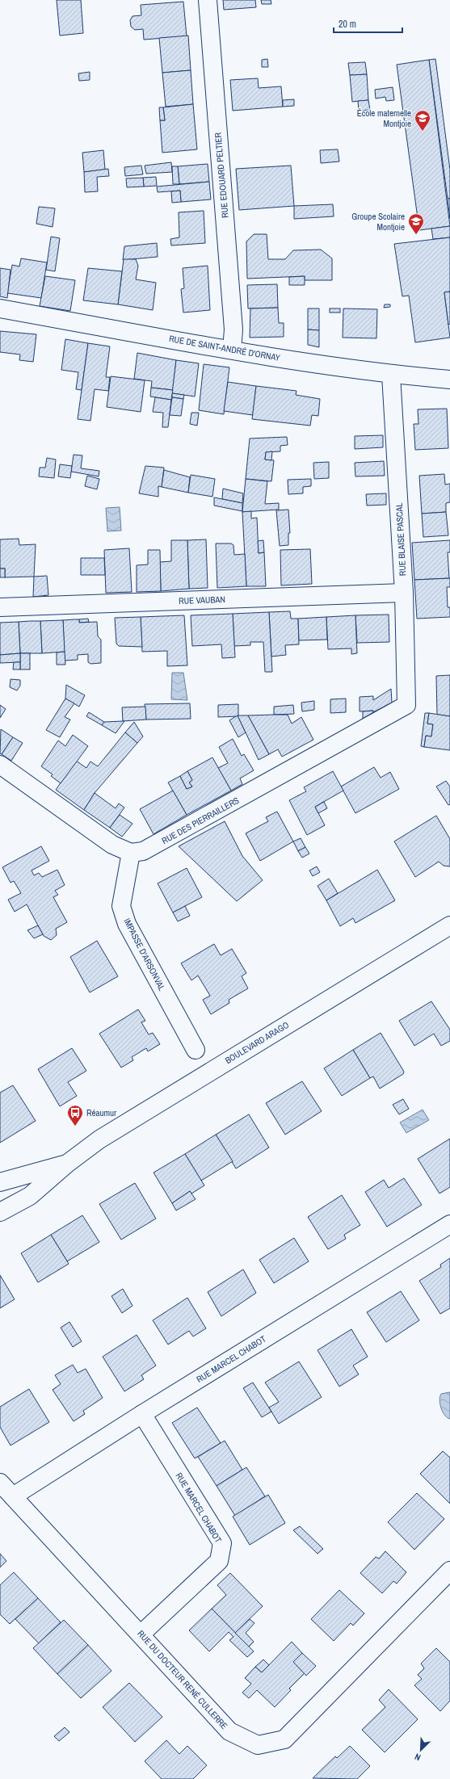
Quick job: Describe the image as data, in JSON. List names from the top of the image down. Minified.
{"streets":{"street":["RUE EDOUARD PELTIER","RUE DE SAINT-ANDRÉ D'ORNAY","RUE BLAISE PASCAL","RUE VAUBAN","RUE DES PIERRAILLERS","IMPASSE D'ARSONVAL","BOULEVARD ARAGO","RUE MARCEL CHABOT","RUE DU DOCTEUR RENÉ CULLERRE"]},"crossings":[["RUE EDOUARD PELTIER","RUE DE SAINT-ANDRÉ D'ORNAY"],["RUE DE SAINT-ANDRÉ D'ORNAY","RUE BLAISE PASCAL"],["RUE BLAISE PASCAL","RUE VAUBAN"],["RUE BLAISE PASCAL","RUE DES PIERRAILLERS"],["RUE DES PIERRAILLERS","IMPASSE D'ARSONVAL"],["RUE MARCEL CHABOT","RUE DU DOCTEUR RENÉ CULLERRE"]],"places":{"school or university":["École maternelle Montjoie","Groupe Scolaire Montjoie"],"bus stop":["Réaumur"]},"scale_bar":"20 m","north":"bottom left"}
